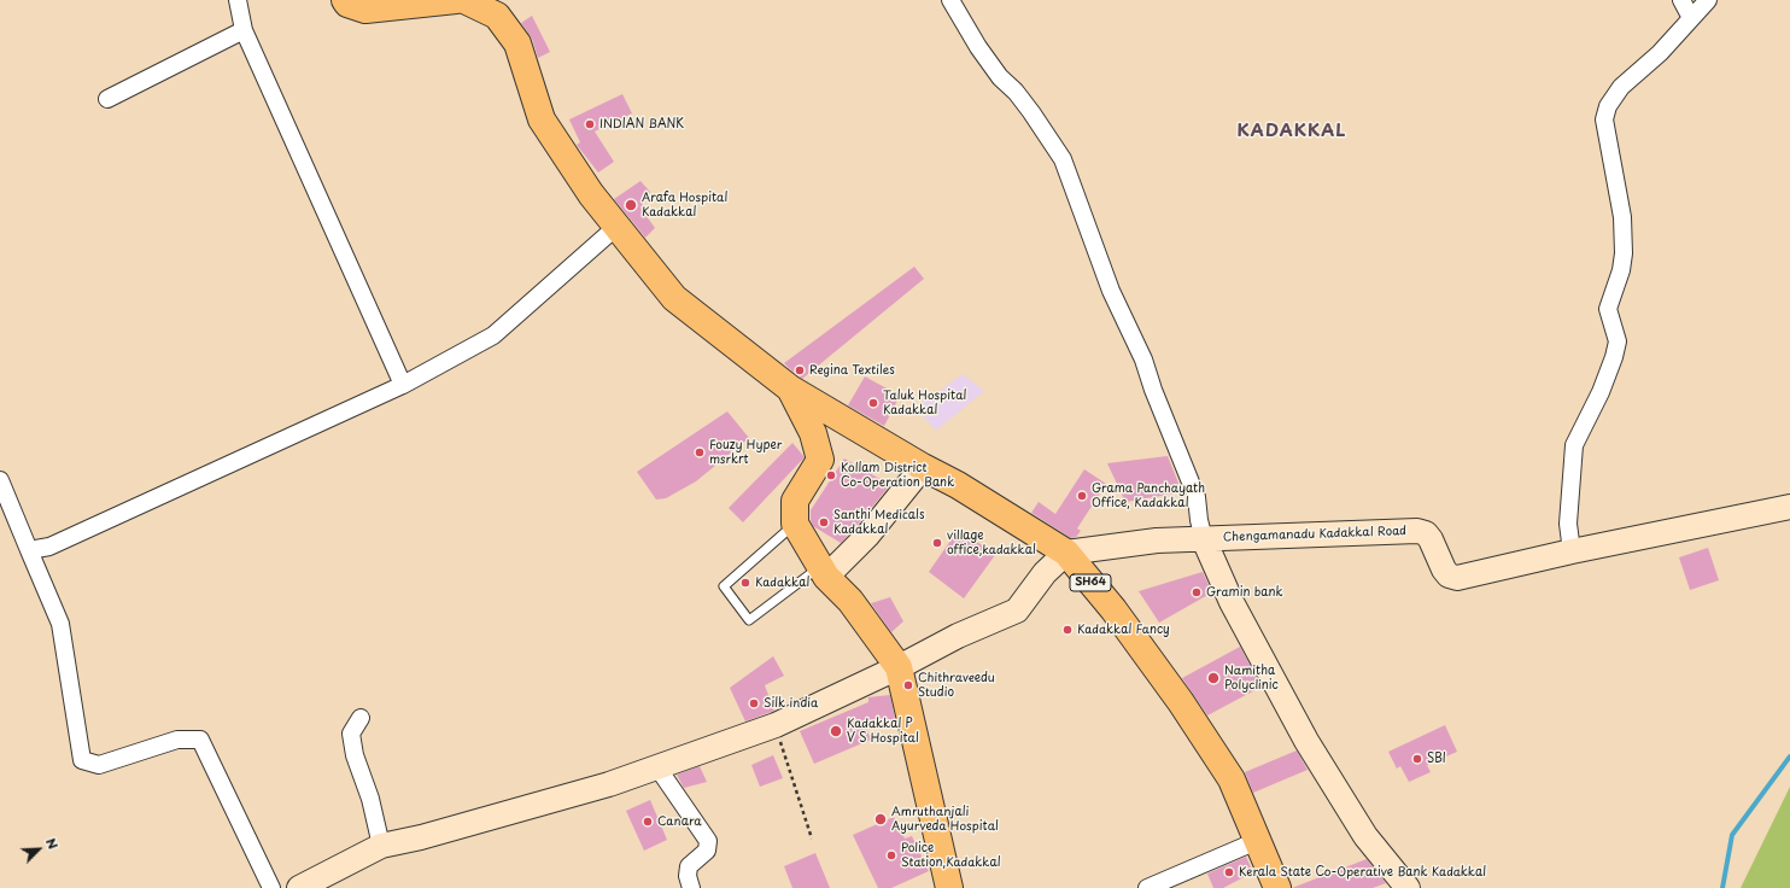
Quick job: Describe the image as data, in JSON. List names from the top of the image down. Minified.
{"streets":{"main road":["SH64"],"street":["Chengamanadu Kadakkal Road"]},"crossings":[["Chengamanadu Kadakkal Road","SH64"]],"districts":["KADAKKAL"],"places":["INDIAN BANK","Arafa Hospital Kadakkal","Regina Textiles","Taluk Hospital Kadakkal","Fouzy Hyper msrkrt","Kollam District Co-Operation Bank","Grama Panchayath Office, Kadakkal","Santhi Medicals Kadakkal","village office,kadakkal","Kadakkal","Gramin bank","Kadakkal Fancy","Namitha Polyclinic","Chithraveedu Studio","Silk india","Kadakkal P V S Hospital","SBI","Amruthanjali Ayurveda Hospital","Canara","Police Station,Kadakkal","Kerala State Co-Operative Bank Kadakkal"],"north":"top right"}
